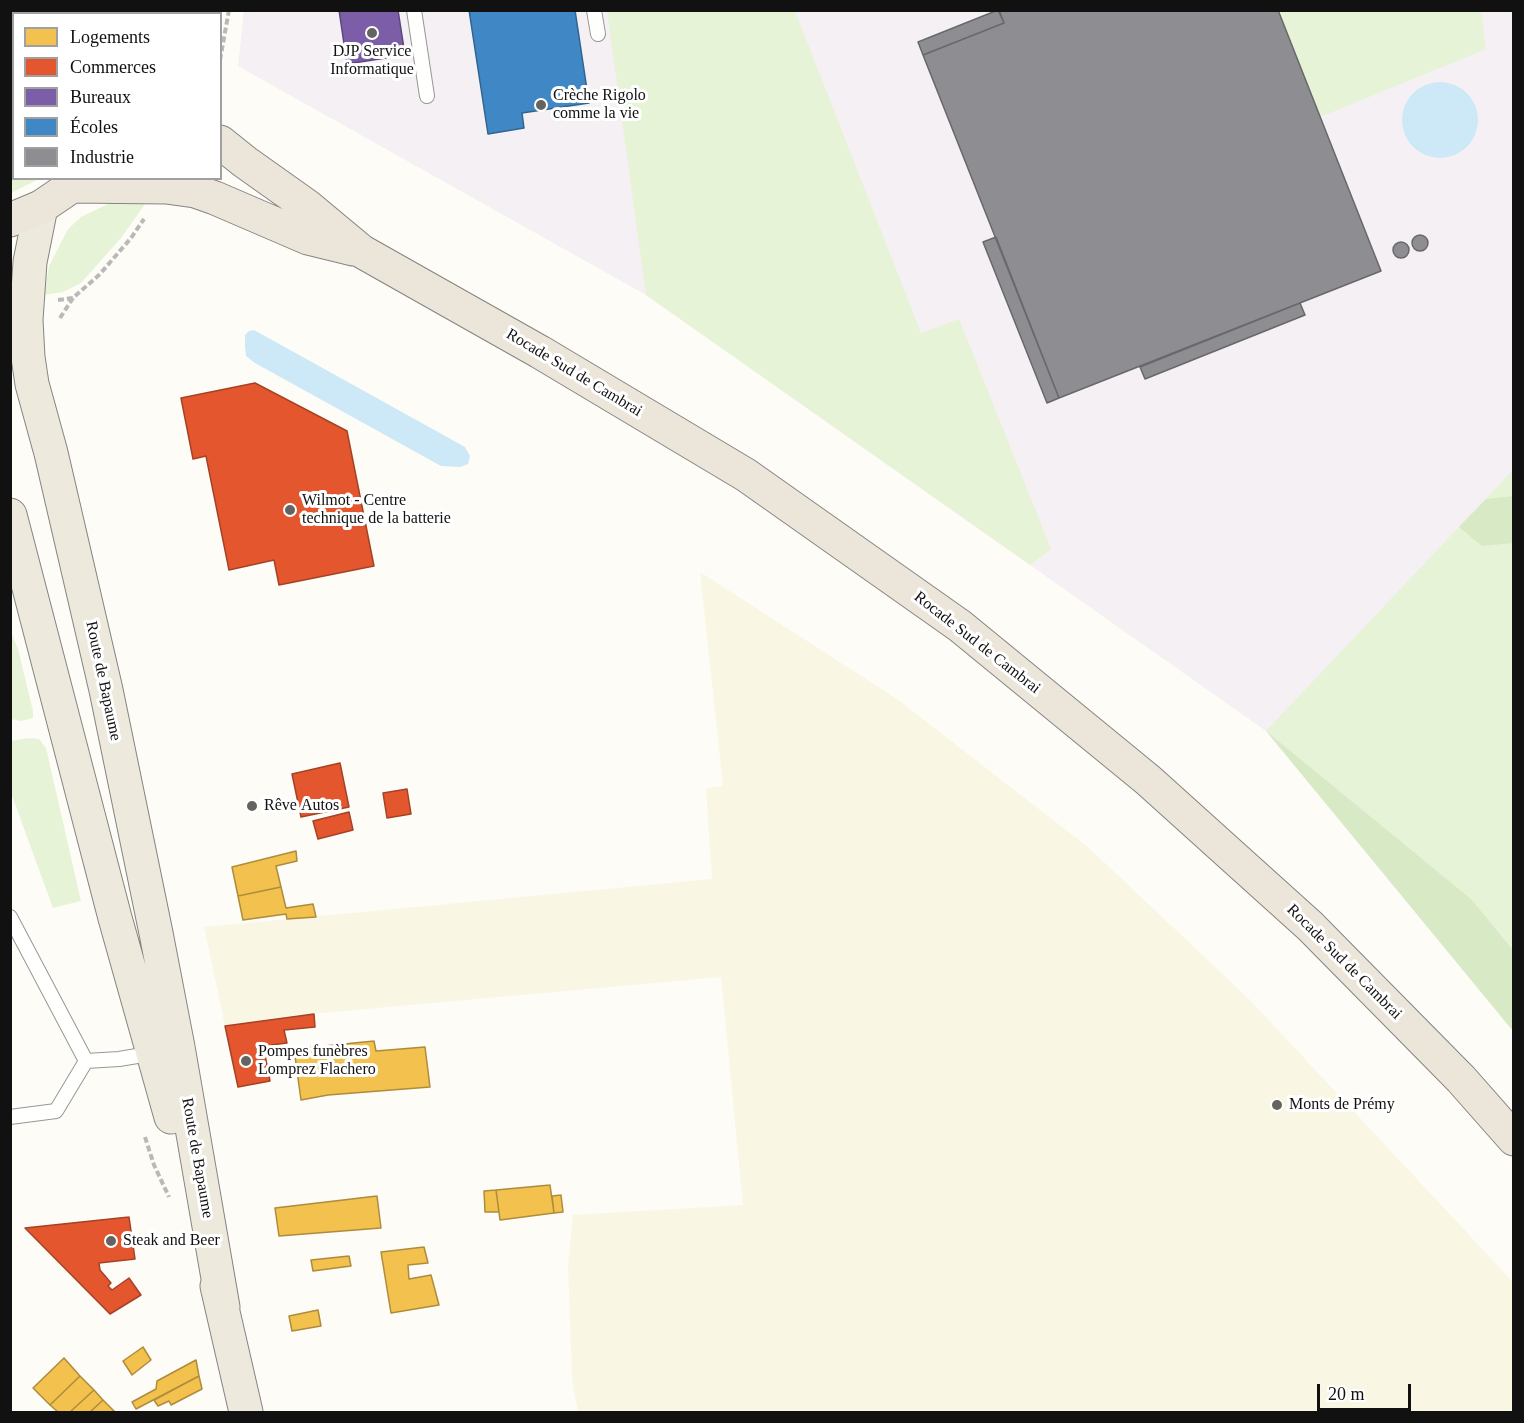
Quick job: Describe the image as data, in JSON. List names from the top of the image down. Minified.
{"streets":{"highway":["Rocade Sud de Cambrai"],"main road":["Route de Bapaume"]},"places":["DJP Service Informatique","Crèche Rigolo comme la vie","Wilmot - Centre technique de la batterie","Rêve Autos","Pompes funèbres Lomprez Flachero","Monts de Prémy","Steak and Beer"],"legend":["Logements","Commerces","Bureaux","Écoles","Industrie"],"scale_bar":"20 m"}
